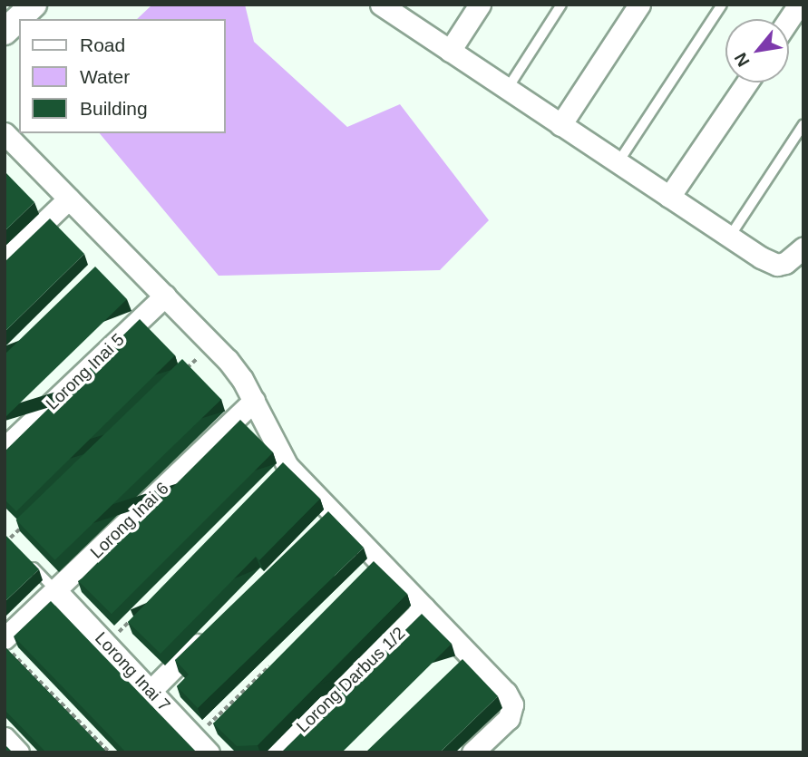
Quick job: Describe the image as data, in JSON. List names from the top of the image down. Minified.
{"streets":{"street":["Lorong Inai 5","Lorong Inai 6","Lorong Inai 7","Lorong Darbus 1/2"]},"crossings":[["Lorong Inai 6","Lorong Inai 7"]],"legend":["Road","Water","Building"],"north":"bottom left"}
